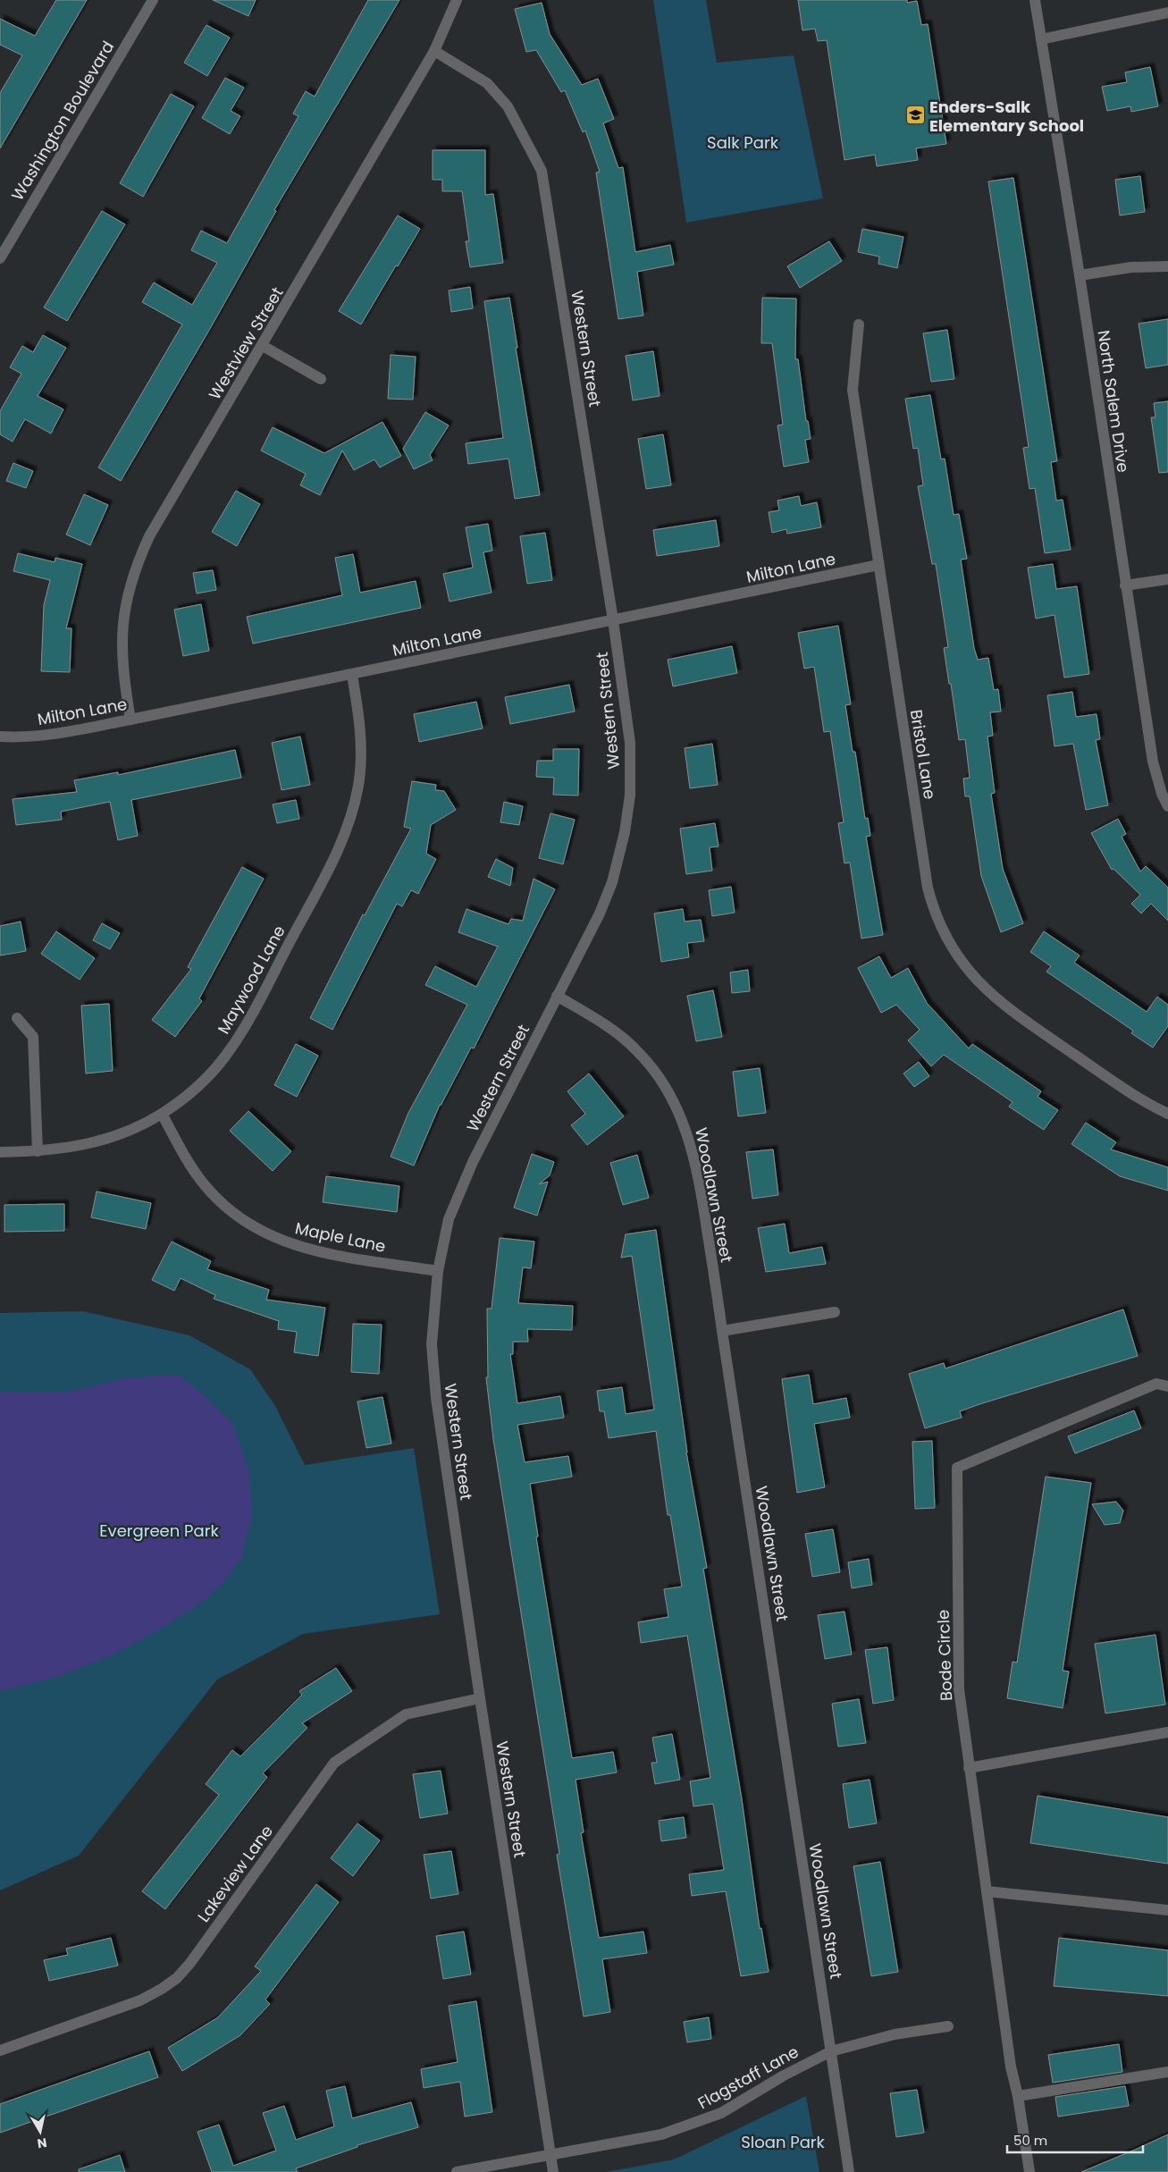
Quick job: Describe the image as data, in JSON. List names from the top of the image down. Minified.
{"streets":{"street":["Washington Boulevard","Westview Street","Western Street","North Salem Drive","Milton Lane","Bristol Lane","Maywood Lane","Woodlawn Street","Maple Lane","Bode Circle","Lakeview Lane","Flagstaff Lane"]},"crossings":[["Westview Street","Western Street"],["Westview Street","Milton Lane"],["Western Street","Milton Lane"],["Western Street","Woodlawn Street"],["Western Street","Maple Lane"],["Western Street","Lakeview Lane"],["Western Street","Flagstaff Lane"],["Milton Lane","Bristol Lane"],["Milton Lane","Maywood Lane"],["Maywood Lane","Maple Lane"],["Woodlawn Street","Flagstaff Lane"]],"parks":["Salk Park","Evergreen Park","Sloan Park"],"places":{"school or university":["Enders-Salk Elementary School"]},"scale_bar":"50 m","north":"bottom"}
